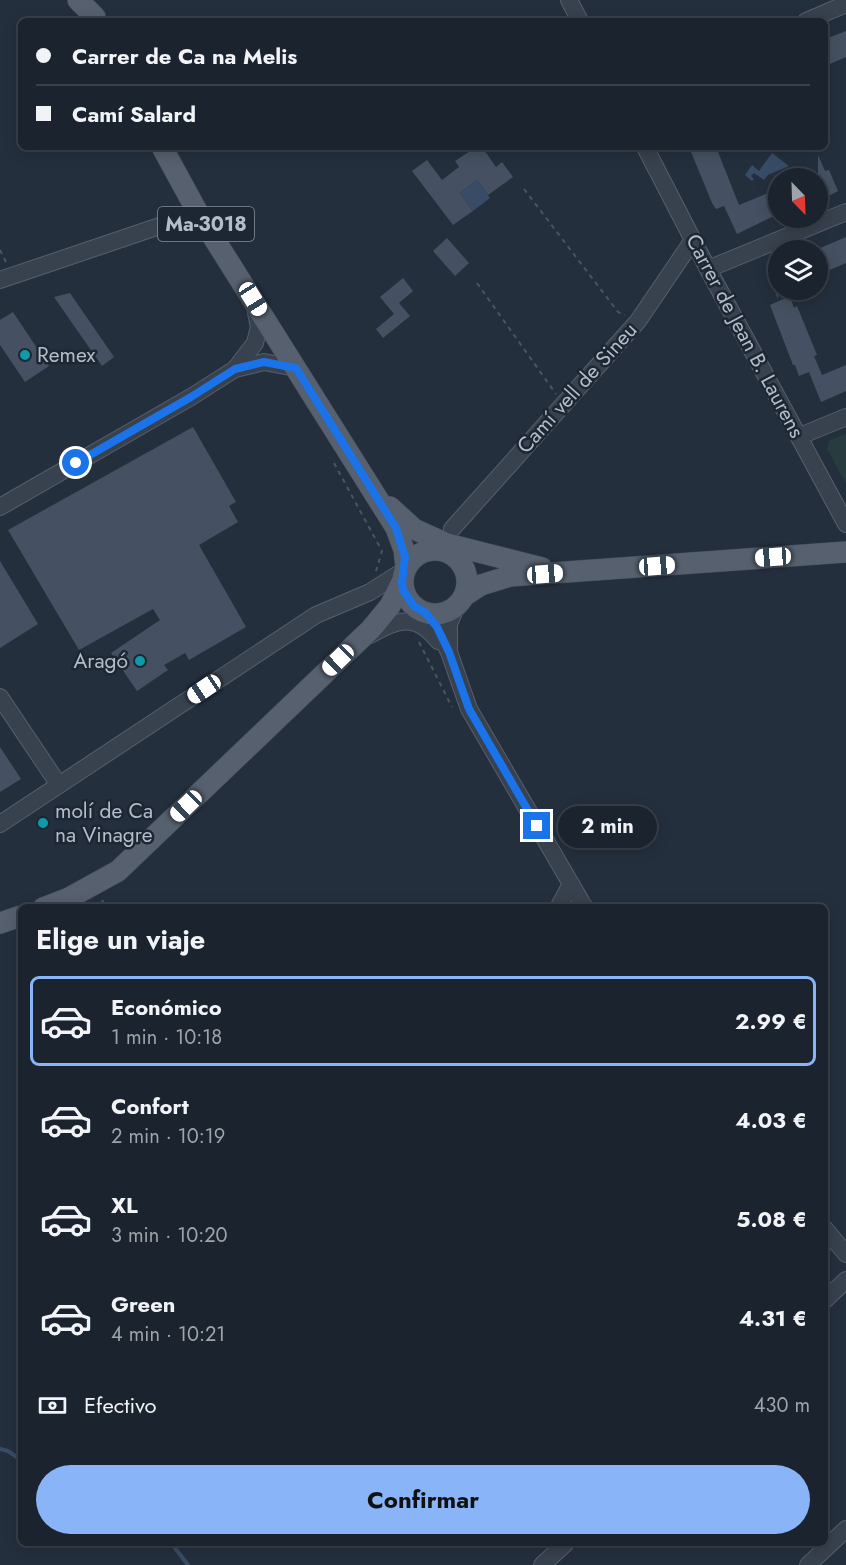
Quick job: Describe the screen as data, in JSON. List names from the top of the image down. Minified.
{"streets":{"main road":["Ma-3018"],"street":["Carrer de Jean B. Laurens","Camí vell de Sineu"]},"crossings":[["Carrer de Jean B. Laurens","Camí vell de Sineu"]],"places":["Remex","Aragó","molí de Ca na Vinagre"],"north":"bottom right","page":{"banner":["Carrer de Ca na Melis","Camí Salard"],"bubble":"2 min","heading":"Elige un viaje","list":[{"name":"Económico","note":"1 min · 10:18","value":"2.99 €"},{"name":"Confort","note":"2 min · 10:19","value":"4.03 €"},{"name":"XL","note":"3 min · 10:20","value":"5.08 €"},{"name":"Green","note":"4 min · 10:21","value":"4.31 €"}],"pay":["Efectivo","430 m"],"buttons":"Confirmar"}}
